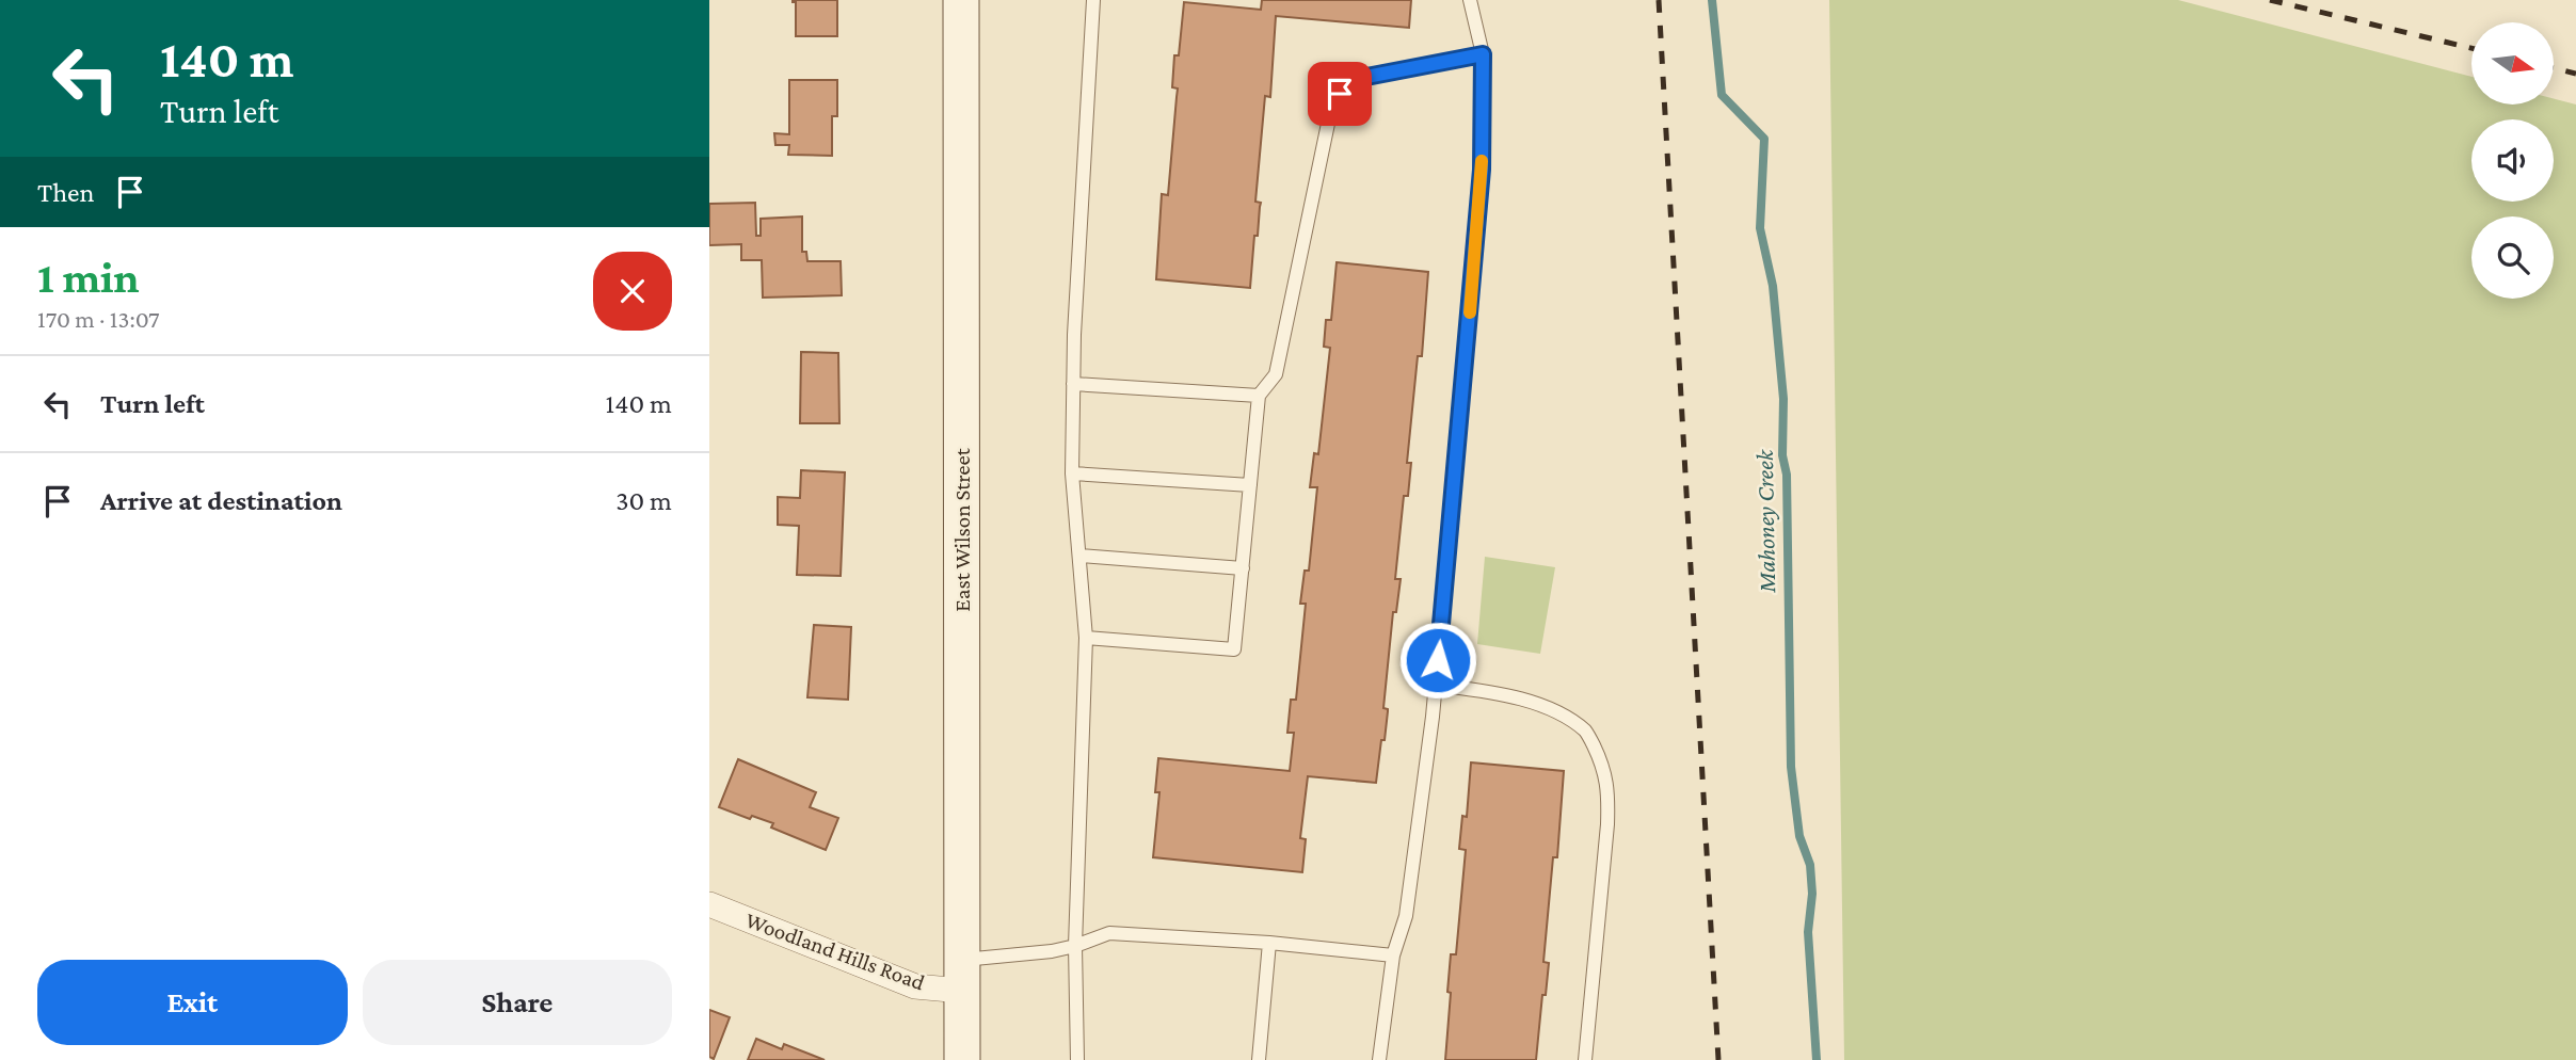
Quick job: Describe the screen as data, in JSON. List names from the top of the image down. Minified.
{"streets":{"street":["East Wilson Street","Woodland Hills Road"]},"crossings":[["East Wilson Street","Woodland Hills Road"]],"water":["Mahoney Creek"],"north":"right","page":{"turn":["140 m","Turn left"],"then":"Then","heading":["1 min","170 m · 13:07"],"list":[{"name":"Turn left","value":"140 m"},{"name":"Arrive at destination","value":"30 m"}],"buttons":["Exit","Share"]}}
